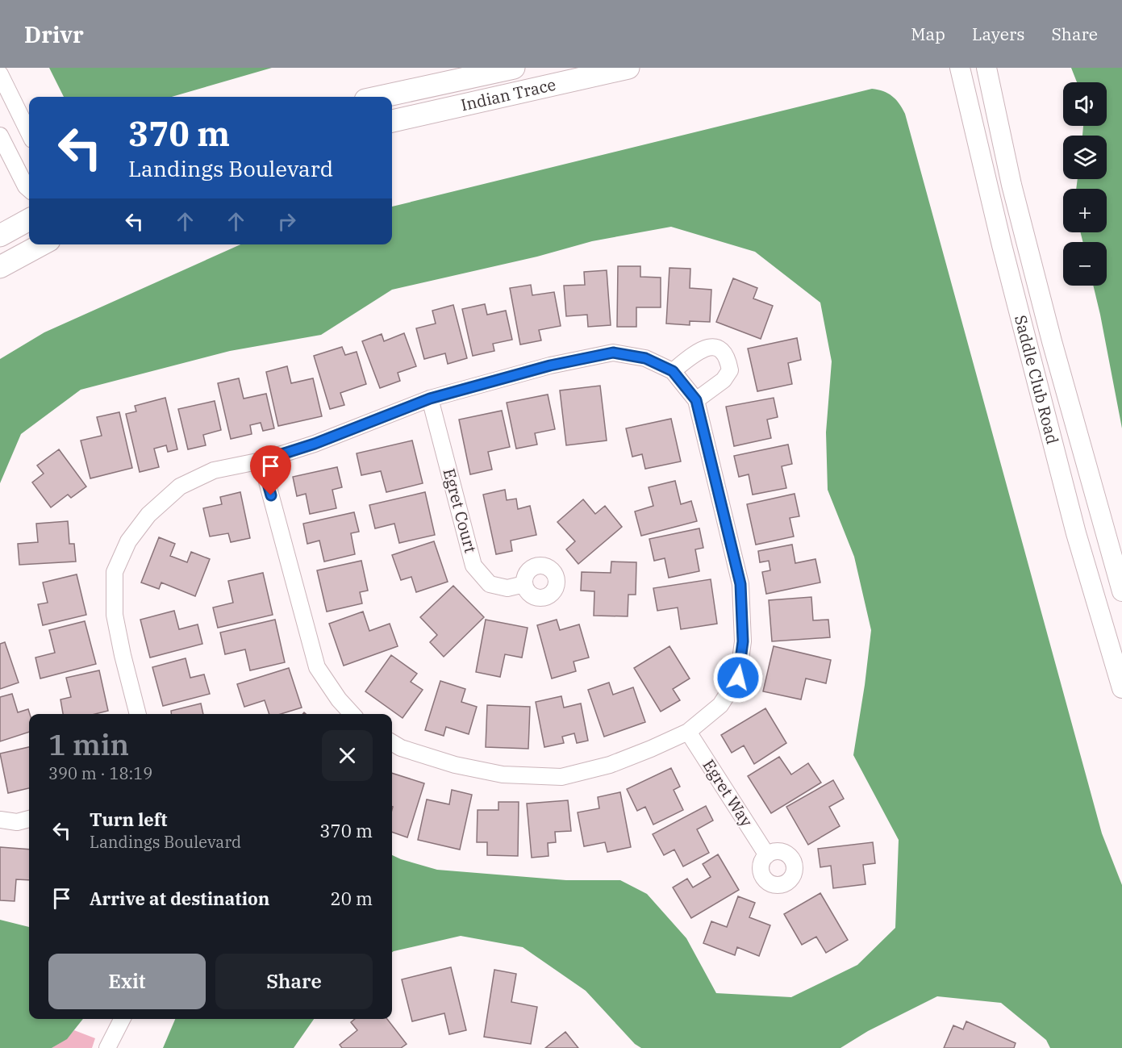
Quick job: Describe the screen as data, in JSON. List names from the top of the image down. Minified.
{"streets":{"main road":["Indian Trace"],"street":["Saddle Club Road","Egret Court","Egret Way"]},"page":{"header":"Drivr","nav":["Map","Layers","Share"],"map_buttons":["+","−"],"turn":["370 m","Landings Boulevard"],"heading":["1 min","390 m · 18:19"],"list":[{"name":"Turn left","note":"Landings Boulevard","value":"370 m"},{"name":"Arrive at destination","value":"20 m"}],"buttons":["Exit","Share"]}}
